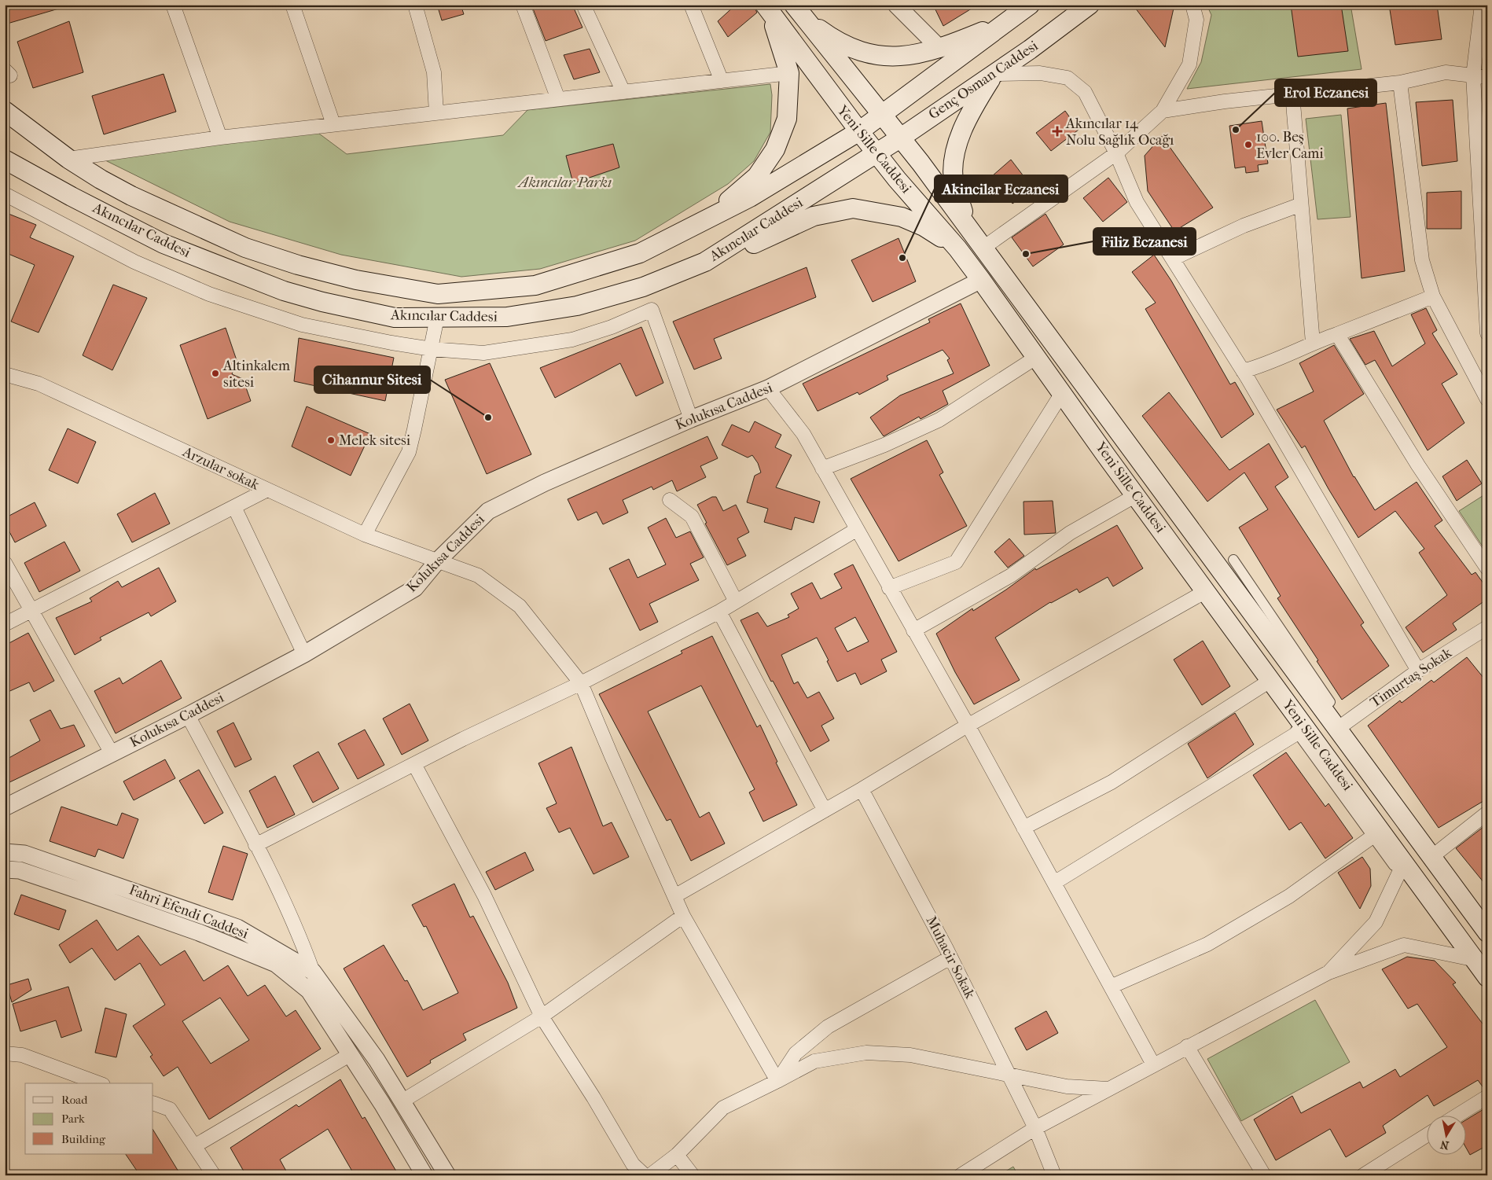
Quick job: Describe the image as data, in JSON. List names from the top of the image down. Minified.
{"streets":{"main road":["Genç Osman Caddesi","Yeni Sille Caddesi","Akıncılar Caddesi"],"street":["Kolukısa Caddesi","Arzular sokak","Timurtaş Sokak","Fahri Efendi Caddesi","Muhacir Sokak"]},"crossings":[["Genç Osman Caddesi","Yeni Sille Caddesi"],["Genç Osman Caddesi","Akıncılar Caddesi"],["Yeni Sille Caddesi","Akıncılar Caddesi"],["Yeni Sille Caddesi","Kolukısa Caddesi"],["Yeni Sille Caddesi","Timurtaş Sokak"],["Kolukısa Caddesi","Arzular sokak"]],"parks":["Akıncılar Parkı"],"places":{"other":["Erol Eczanesi","100. Beş Evler Cami","Filiz Eczanesi","Akincilar Eczanesi","Altinkalem sitesi","Cihannur Sitesi","Melek sitesi"],"health":["Akıncılar 14 Nolu Sağlık Ocağı"]},"legend":["Road","Park","Building"],"north":"bottom"}
